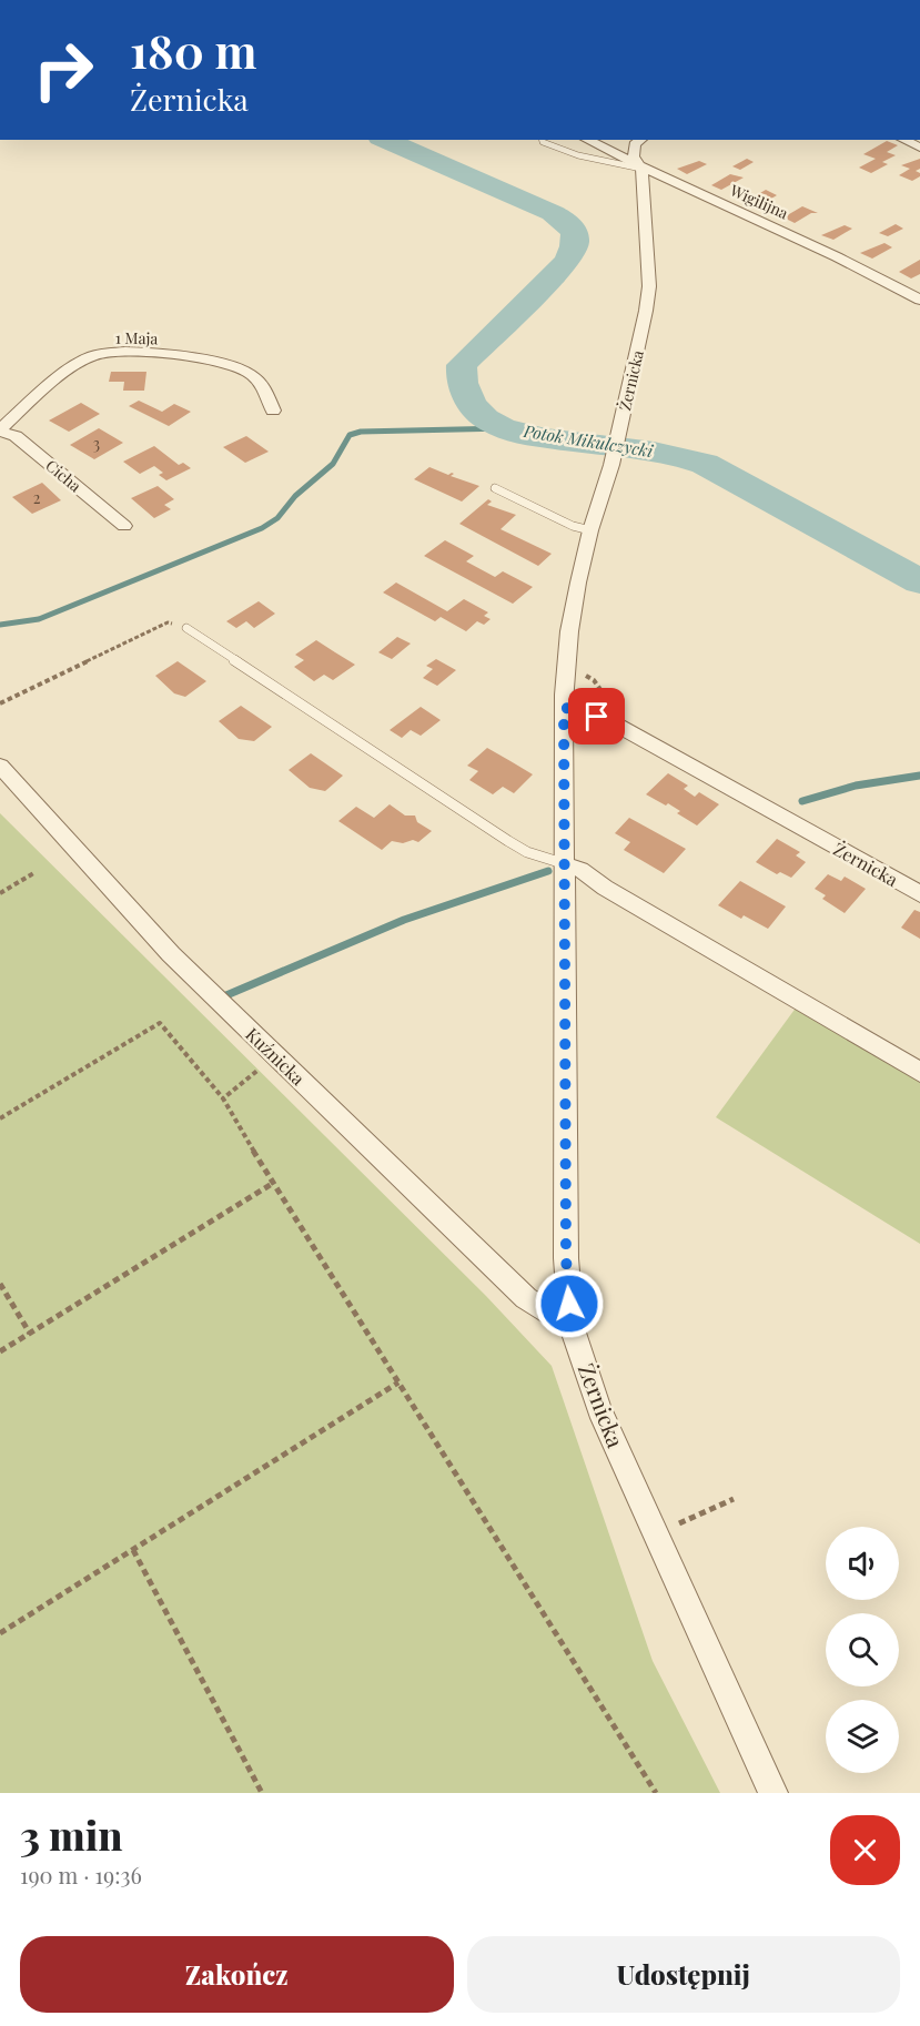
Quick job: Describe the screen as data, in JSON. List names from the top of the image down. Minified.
{"streets":{"street":["Wigilijna","1 Maja","Żernicka","Cicha","Kuźnicka"]},"crossings":[["Wigilijna","Żernicka"],["1 Maja","Cicha"],["Żernicka","Kuźnicka"]],"water":["Potok Mikulczycki"],"house_numbers":["3","2"],"page":{"turn":["180 m","Żernicka"],"heading":["3 min","190 m · 19:36"],"buttons":["Zakończ","Udostępnij"]}}
